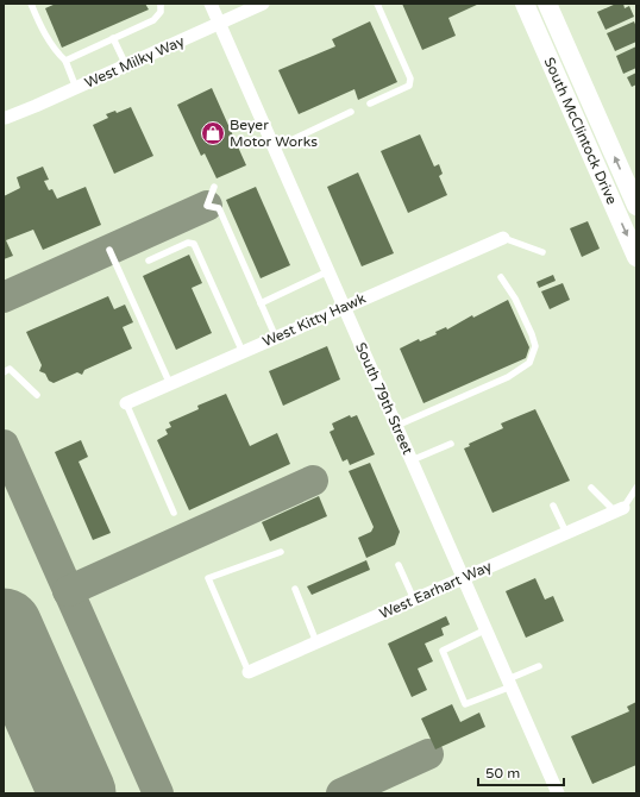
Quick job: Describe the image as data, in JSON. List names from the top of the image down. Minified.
{"streets":{"main road":["South McClintock Drive"],"street":["West Milky Way","West Kitty Hawk","South 79th Street","West Earhart Way"]},"crossings":[["West Milky Way","South 79th Street"],["West Kitty Hawk","South 79th Street"],["South 79th Street","West Earhart Way"]],"places":{"shop":["Beyer Motor Works"]},"scale_bar":"50 m"}
